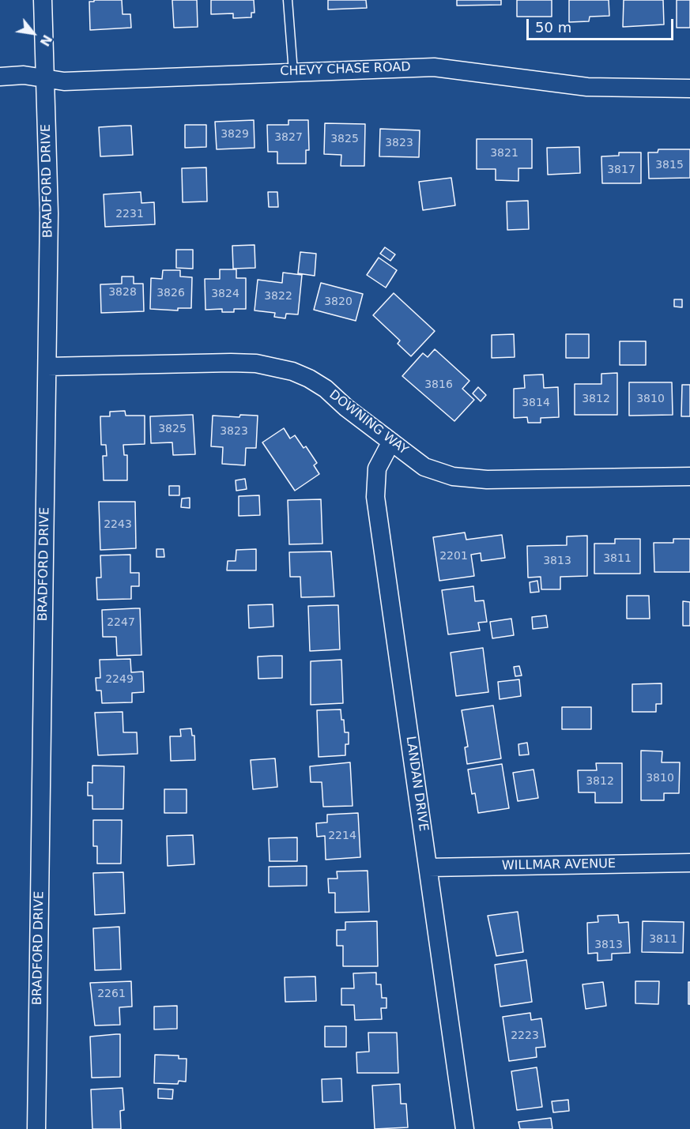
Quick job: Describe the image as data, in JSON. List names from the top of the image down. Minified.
{"streets":{"street":["CHEVY CHASE ROAD","BRADFORD DRIVE","DOWNING WAY","LANDAN DRIVE","WILLMAR AVENUE"]},"crossings":[["CHEVY CHASE ROAD","BRADFORD DRIVE"],["BRADFORD DRIVE","DOWNING WAY"],["DOWNING WAY","LANDAN DRIVE"],["LANDAN DRIVE","WILLMAR AVENUE"]],"house_numbers":["3829","3827","3825","3823","3821","3815","3817","2231","3828","3826","3824","3822","3820","3816","3812","3810","3814","3825","3823","2243","2201","3811","3813","2247","2249","3810","3812","2214","3811","3813","2261","2223"],"scale_bar":"50 m","north":"bottom right"}
